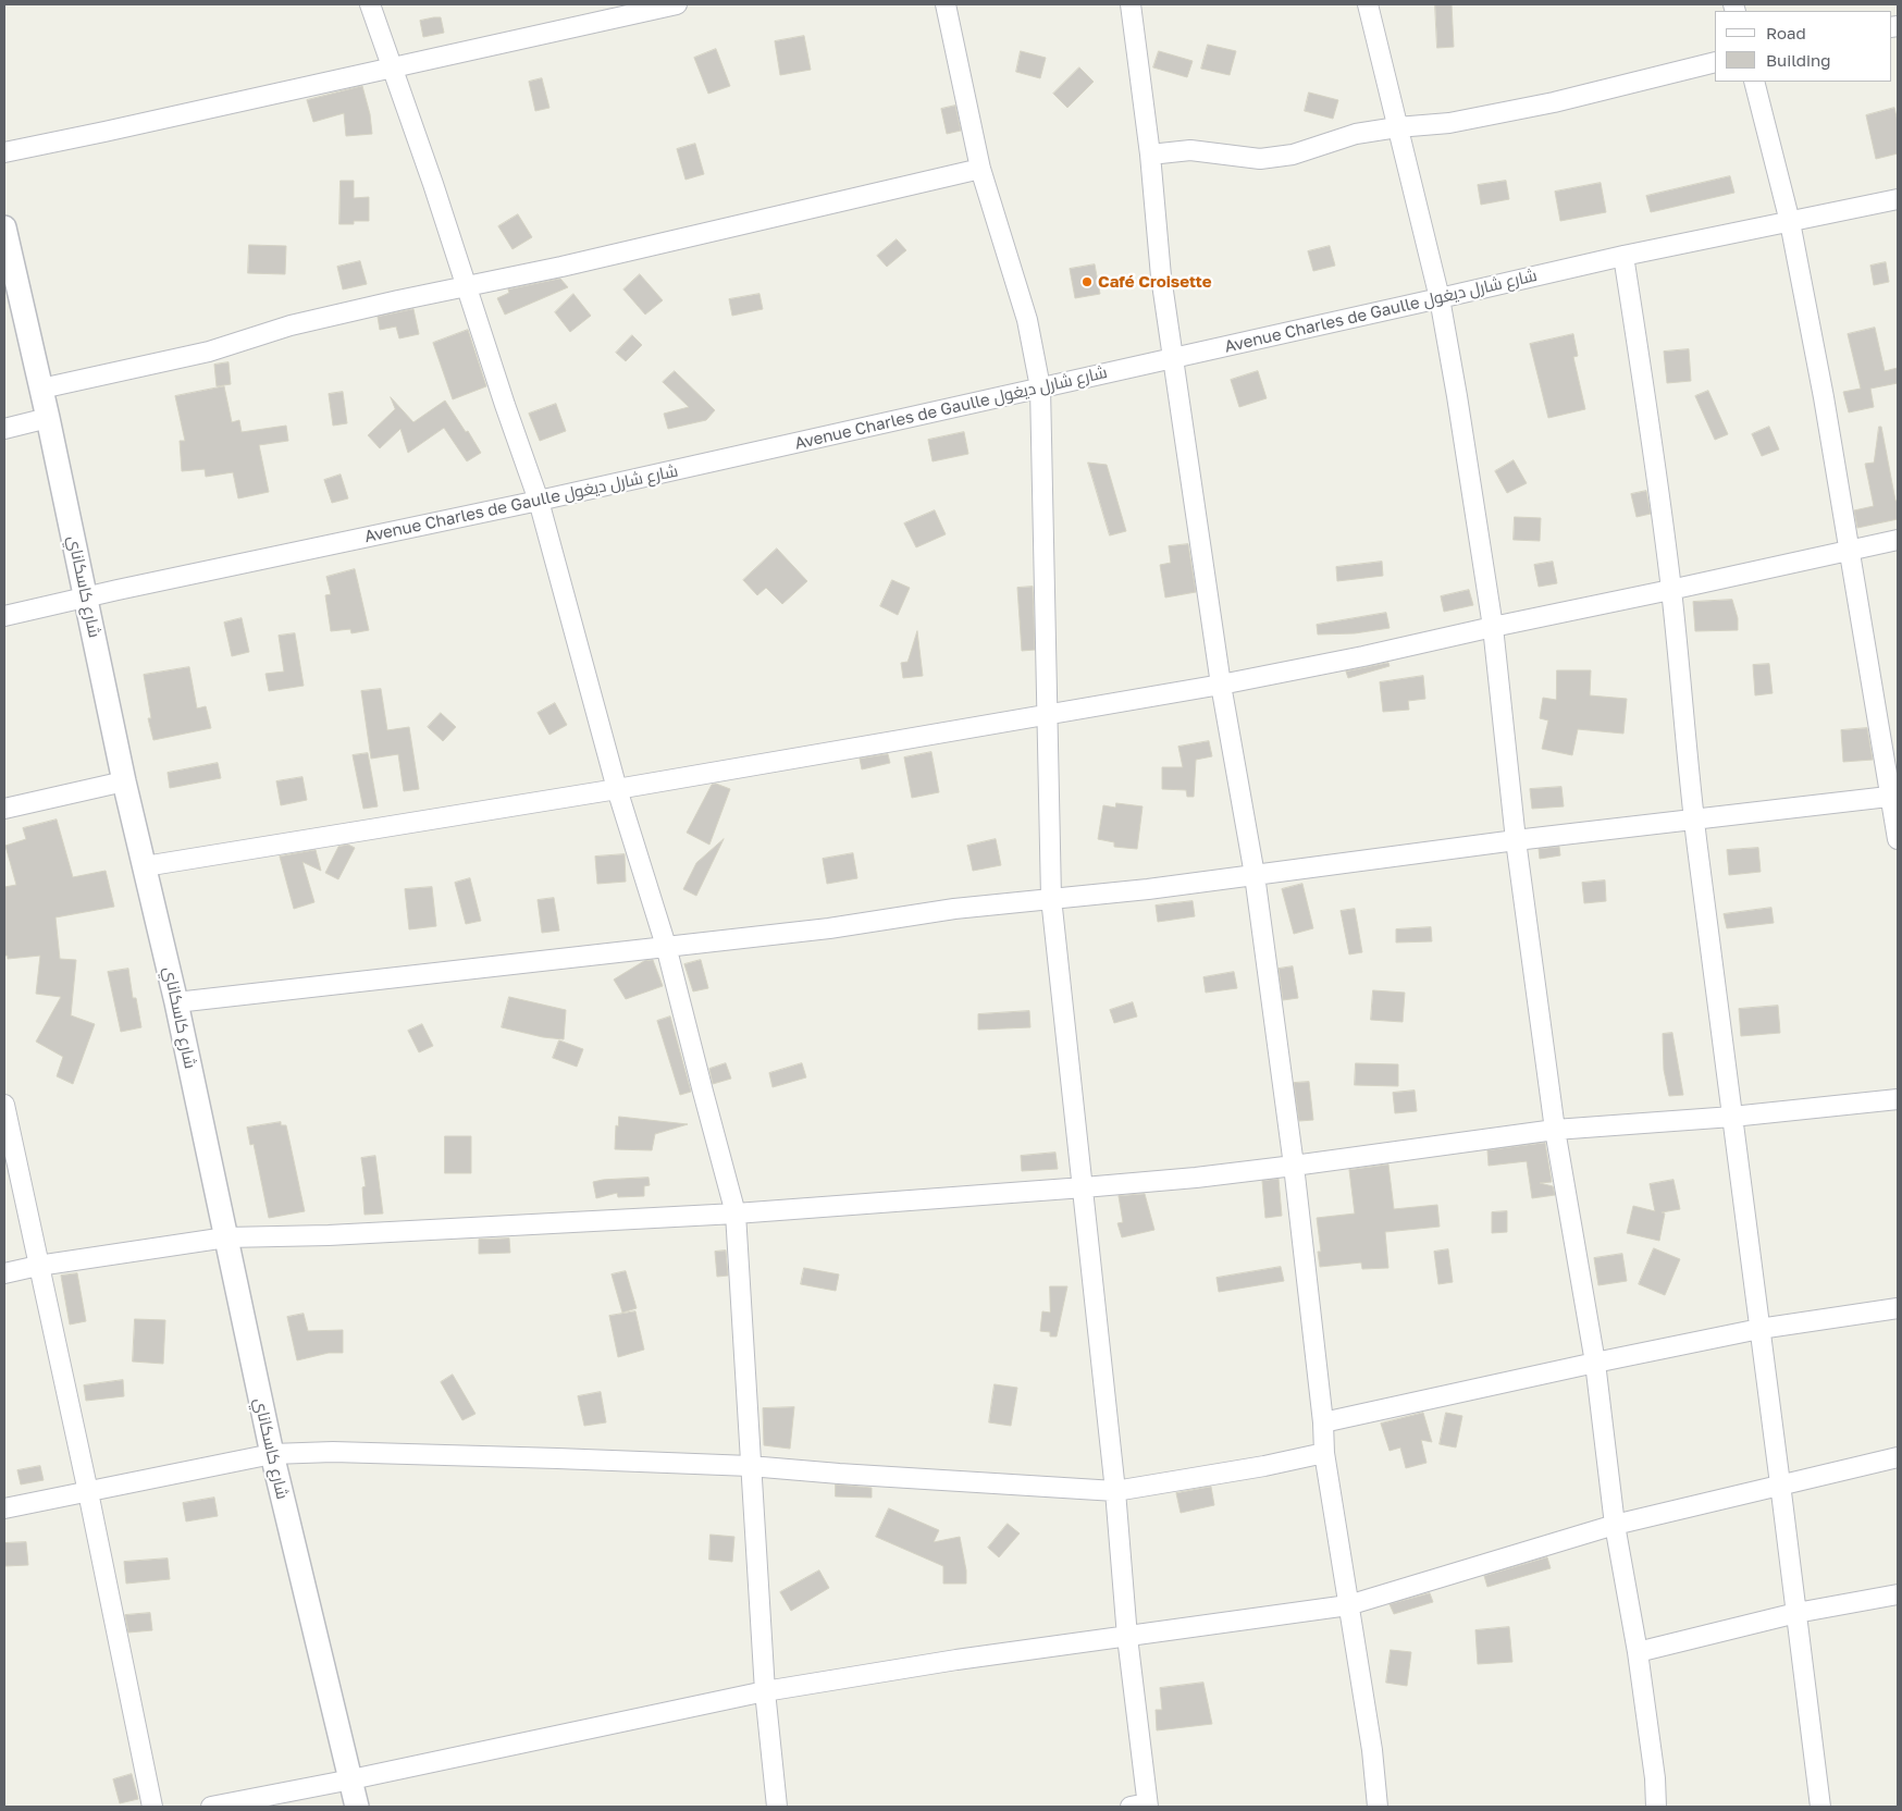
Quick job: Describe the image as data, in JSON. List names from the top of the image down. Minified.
{"streets":{"street":["Avenue Charles de Gaulle شارع شارل ديغول","شارع كاسكاناي"]},"crossings":[["Avenue Charles de Gaulle شارع شارل ديغول","شارع كاسكاناي"]],"places":["Café Croisette"],"legend":["Road","Building"]}
